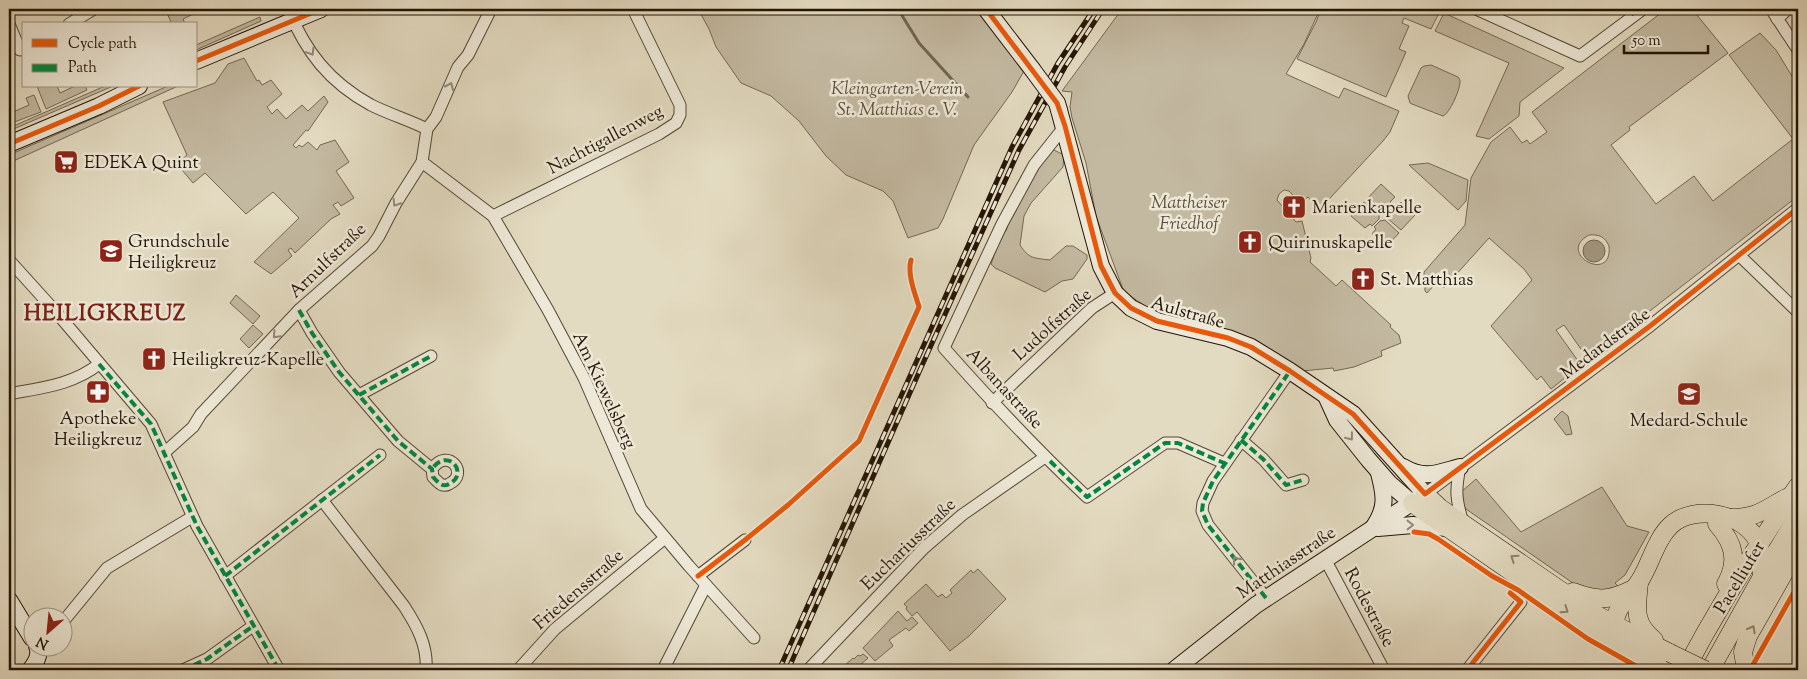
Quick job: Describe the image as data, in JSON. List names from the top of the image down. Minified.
{"streets":{"main road":["Pacelliufer"],"street":["Nachtigallenweg","Arnulfstraße","Aulstraße","Ludolfstraße","Medardstraße","Albanastraße","Am Kiewelsberg","Euchariusstraße","Matthiasstraße","Friedensstraße","Rodestraße"]},"crossings":[["Nachtigallenweg","Am Kiewelsberg"],["Arnulfstraße","Am Kiewelsberg"],["Aulstraße","Ludolfstraße"],["Aulstraße","Medardstraße"],["Aulstraße","Albanastraße"],["Aulstraße","Matthiasstraße"],["Ludolfstraße","Albanastraße"],["Medardstraße","Matthiasstraße"],["Albanastraße","Euchariusstraße"],["Am Kiewelsberg","Friedensstraße"],["Matthiasstraße","Rodestraße"]],"districts":["HEILIGKREUZ"],"parks":["Kleingarten-Verein St. Matthias e. V.","Mattheiser Friedhof"],"places":{"supermarket":["EDEKA Quint"],"church":["Marienkapelle","Quirinuskapelle","St. Matthias","Heiligkreuz-Kapelle"],"school or university":["Grundschule Heiligkreuz","Medard-Schule"],"pharmacy":["Apotheke Heiligkreuz"]},"legend":["Cycle path","Path"],"scale_bar":"50 m","north":"bottom left"}
